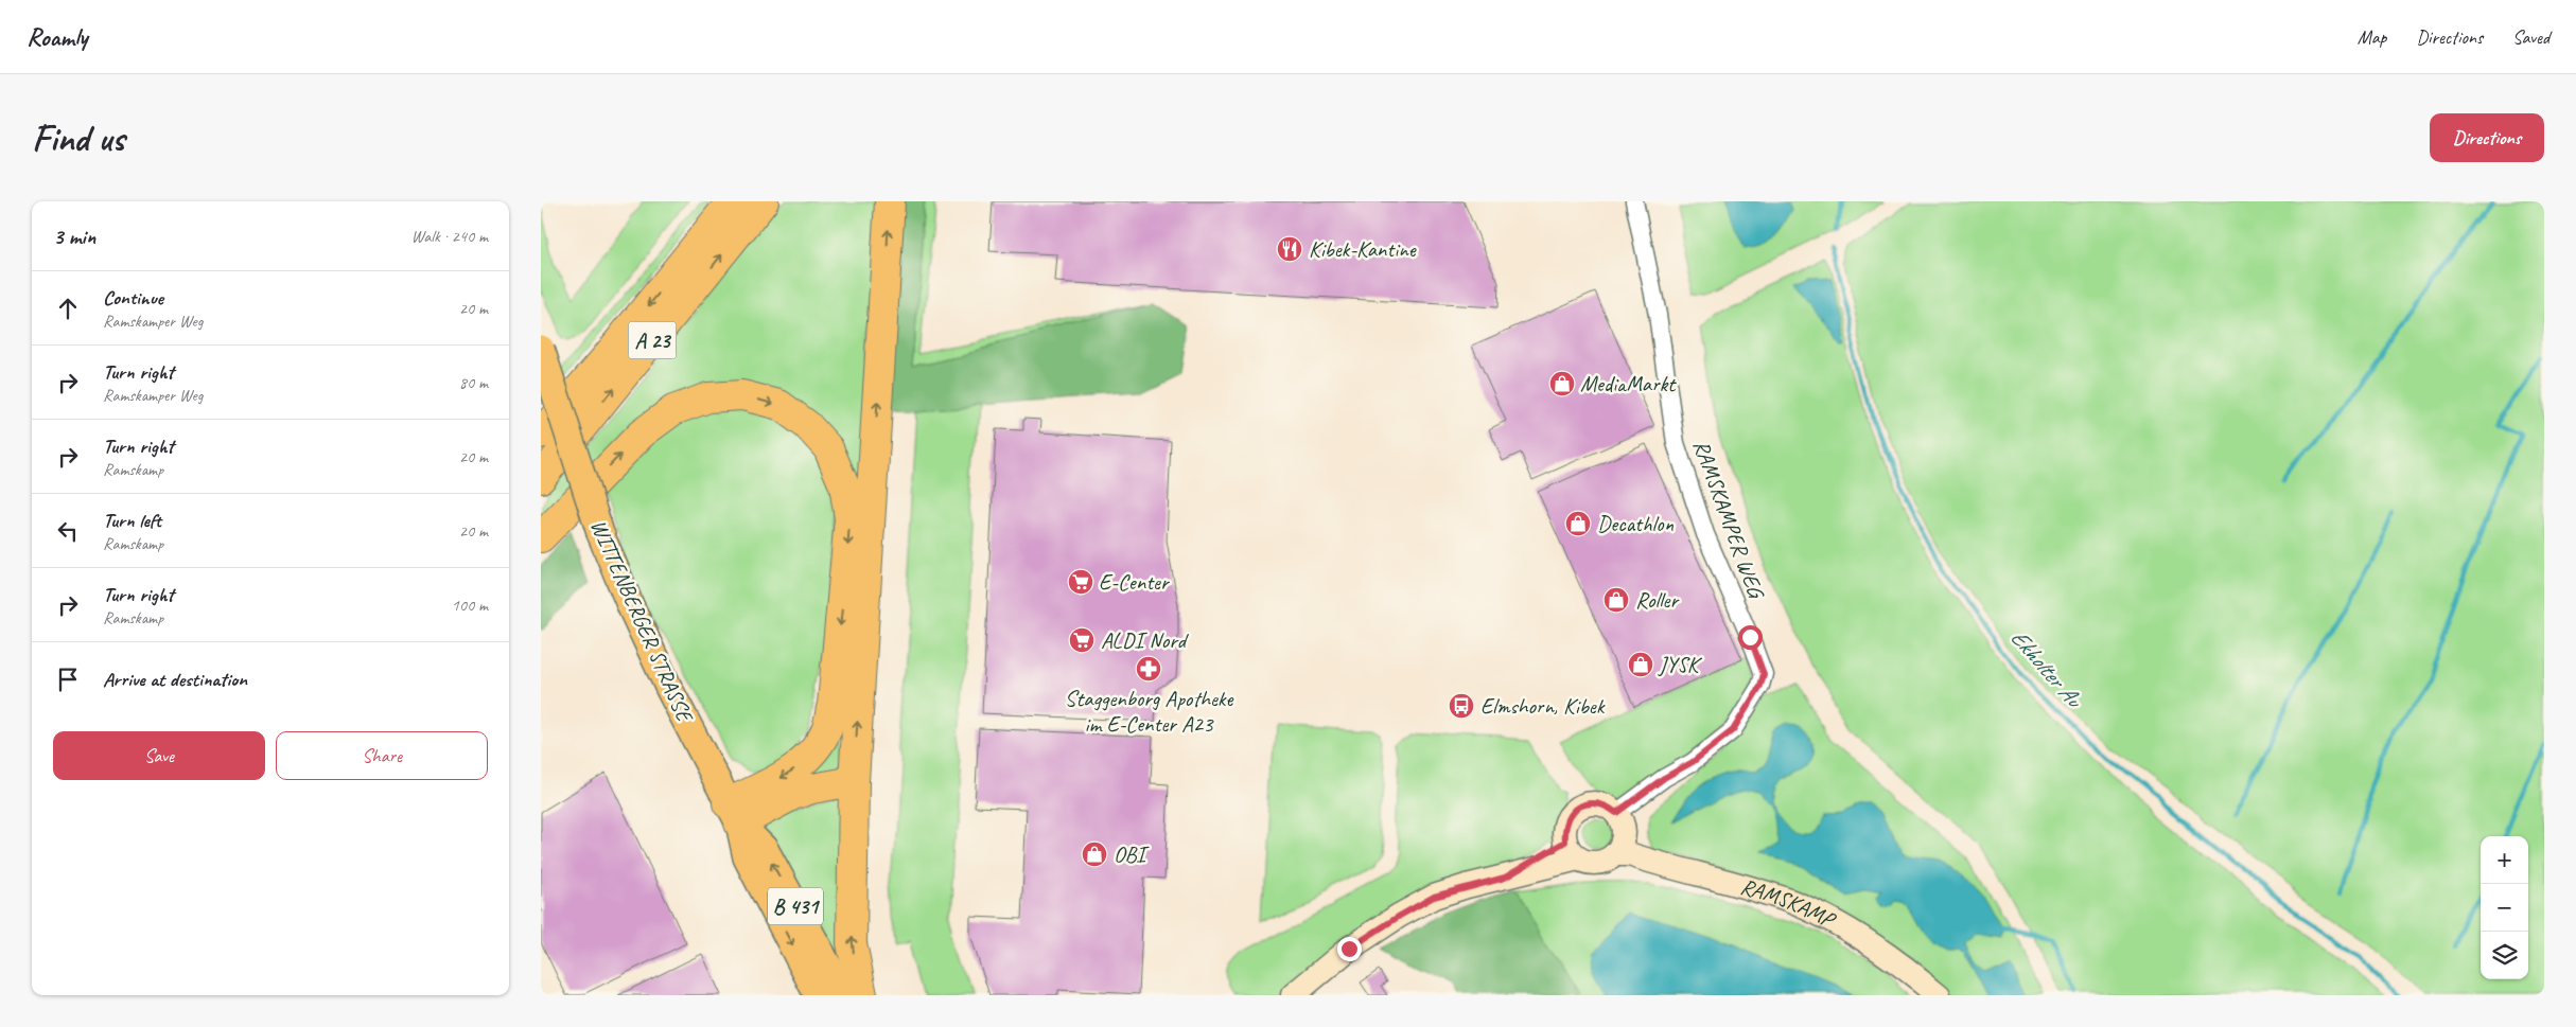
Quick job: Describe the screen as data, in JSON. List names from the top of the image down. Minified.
{"streets":{"highway":["A 23"],"main road":["WITTENBERGER STRASSE","B 431"],"street":["RAMSKAMPER WEG","RAMSKAMP"]},"crossings":[["RAMSKAMPER WEG","RAMSKAMP"]],"water":["Ekholter Au"],"places":{"restaurant":["Kibek-Kantine"],"shop":["MediaMarkt","Decathlon","Roller","JYSK","OBI"],"supermarket":["E-Center","ALDI Nord"],"pharmacy":["Staggenborg Apotheke im E-Center A23"],"bus stop":["Elmshorn, Kibek"]},"page":{"header":"Roamly","nav":["Map","Directions","Saved"],"buttons":["Directions",["Save","Share"]],"title":"Find us","heading":["3 min","Walk · 240 m"],"list":[["Continue","Ramskamper Weg","20 m"],["Turn right","Ramskamper Weg","80 m"],["Turn right","Ramskamp","20 m"],["Turn left","Ramskamp","20 m"],["Turn right","Ramskamp","100 m"],"Arrive at destination"],"map_buttons":["+","−"]}}
